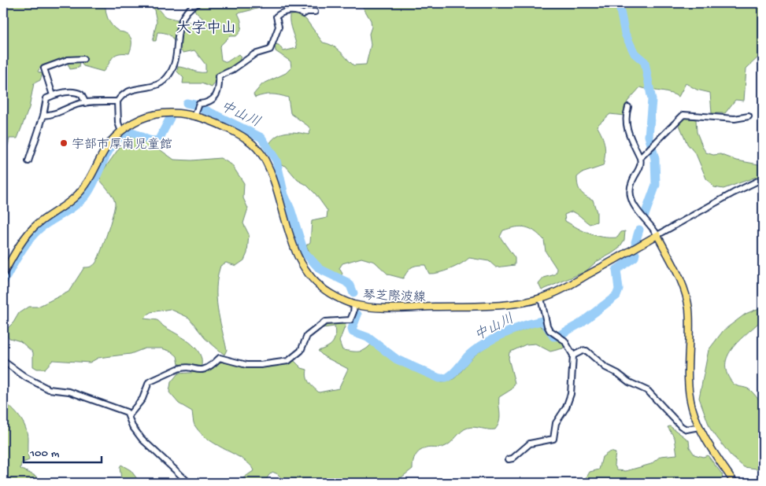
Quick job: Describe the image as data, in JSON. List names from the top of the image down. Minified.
{"streets":{"main road":["琴芝際波線"]},"districts":["大字中山"],"water":["中山川"],"places":["宇部市厚南児童館"],"scale_bar":"100 m"}
